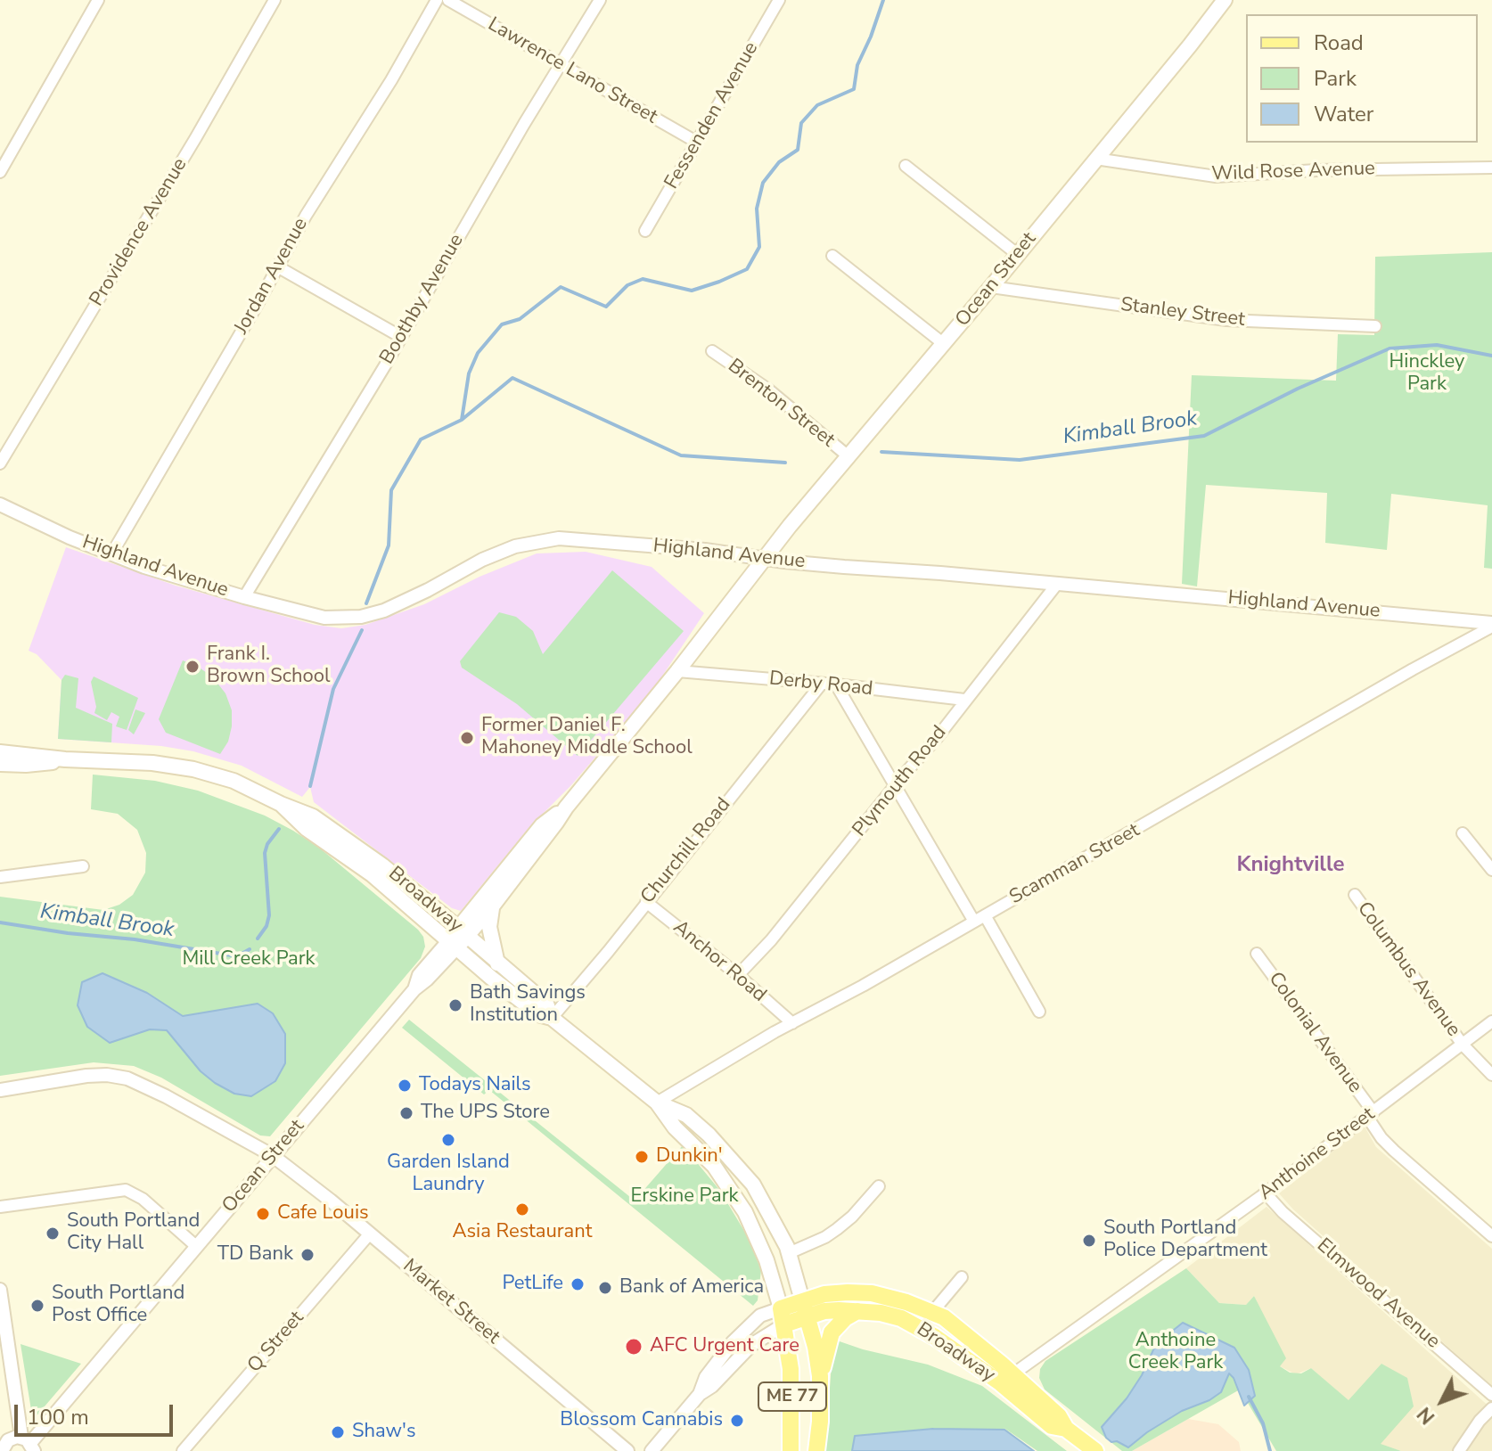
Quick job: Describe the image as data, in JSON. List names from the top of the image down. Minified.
{"streets":{"main road":["Ocean Street","Broadway","ME 77"],"street":["Lawrence Lano Street","Fessenden Avenue","Wild Rose Avenue","Providence Avenue","Jordan Avenue","Boothby Avenue","Stanley Street","Brenton Street","Highland Avenue","Derby Road","Plymouth Road","Churchill Road","Scamman Street","Anchor Road","Columbus Avenue","Colonial Avenue","Anthoine Street","Elmwood Avenue","Market Street","Q Street"]},"crossings":[["Lawrence Lano Street","Fessenden Avenue"],["Lawrence Lano Street","Boothby Avenue"],["Wild Rose Avenue","Ocean Street"],["Jordan Avenue","Highland Avenue"],["Ocean Street","Stanley Street"],["Ocean Street","Brenton Street"],["Ocean Street","Highland Avenue"],["Ocean Street","Derby Road"],["Ocean Street","Broadway"],["Ocean Street","Market Street"],["Boothby Avenue","Highland Avenue"],["Highland Avenue","Plymouth Road"],["Highland Avenue","Scamman Street"],["Derby Road","Plymouth Road"],["Derby Road","Churchill Road"],["Plymouth Road","Anchor Road"],["Churchill Road","Broadway"],["Churchill Road","Anchor Road"],["Scamman Street","Broadway"],["Scamman Street","Anchor Road"],["Broadway","Anthoine Street"],["Broadway","ME 77"],["Columbus Avenue","Anthoine Street"],["Colonial Avenue","Anthoine Street"],["Anthoine Street","Elmwood Avenue"],["Market Street","Q Street"]],"districts":["Knightville"],"water":["Kimball Brook"],"parks":["Hinckley Park","Mill Creek Park","Erskine Park","Anthoine Creek Park"],"places":["Frank I. Brown School","Former Daniel F. Mahoney Middle School","Bath Savings Institution","Todays Nails","The UPS Store","Garden Island Laundry","Dunkin'","Asia Restaurant","Cafe Louis","South Portland City Hall","South Portland Police Department","TD Bank","PetLife","Bank of America","South Portland Post Office","AFC Urgent Care","Blossom Cannabis","Shaw's"],"legend":["Road","Park","Water"],"scale_bar":"100 m","north":"bottom left"}
